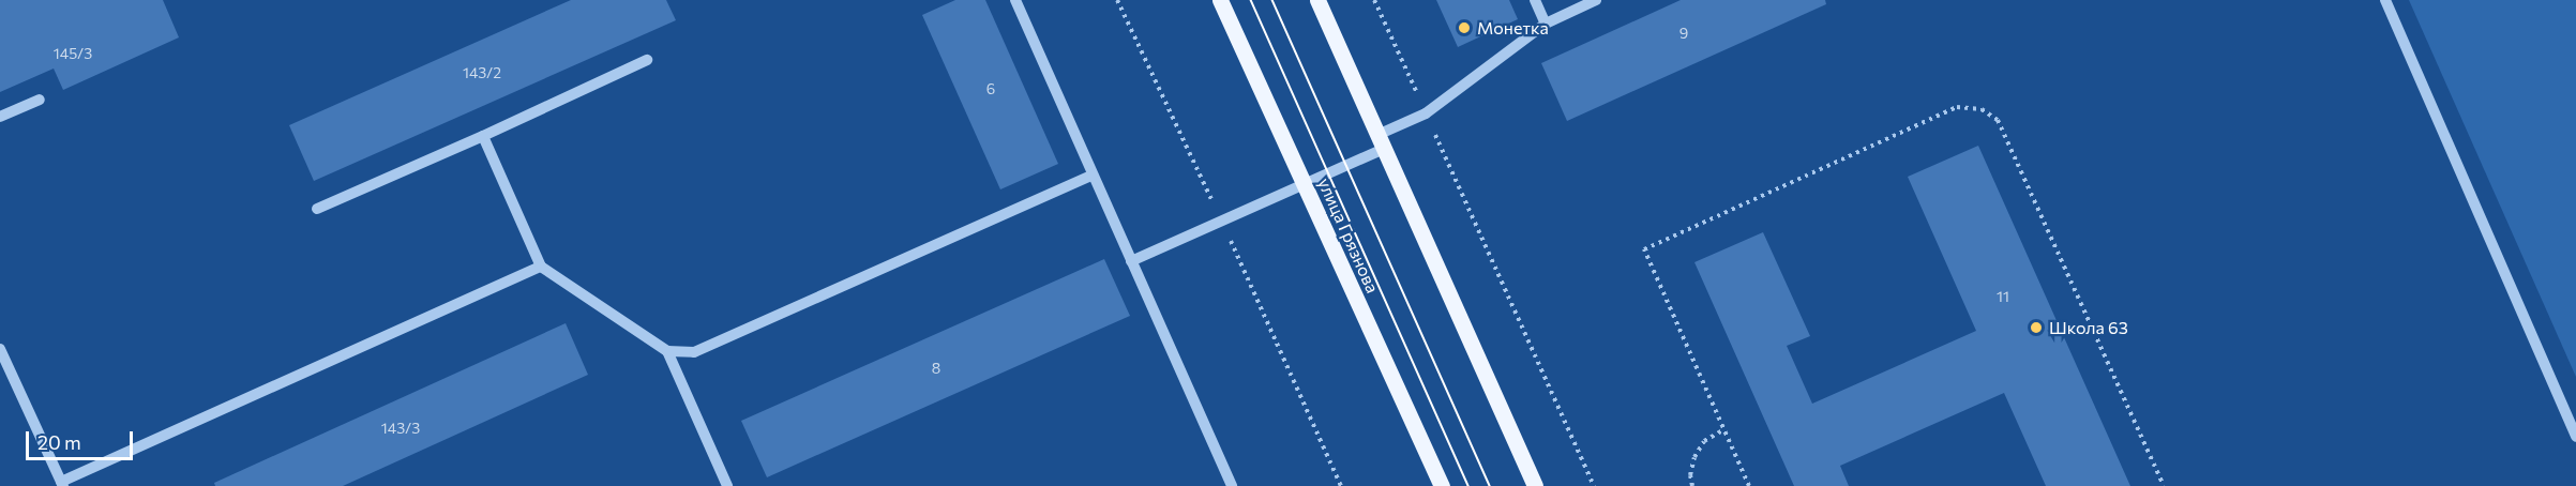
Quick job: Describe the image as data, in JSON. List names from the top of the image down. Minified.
{"streets":{"main road":["улица Грязнова"]},"places":["Монетка","Школа 63"],"house_numbers":["9","145/3","143/2","6","11","8","143/3"],"scale_bar":"20 m"}
